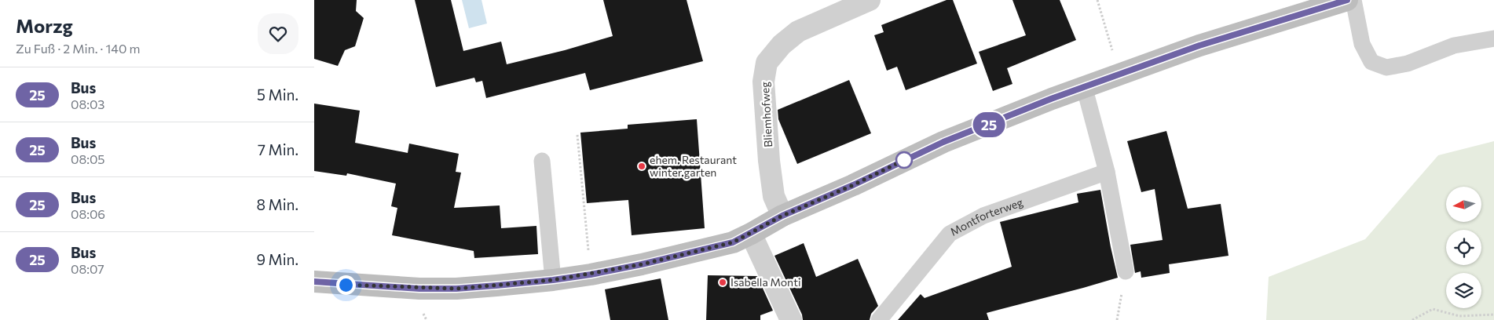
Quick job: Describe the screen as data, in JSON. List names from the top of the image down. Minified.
{"streets":{"street":["Bliemhofweg"],"lane":["Montforterweg"]},"places":["ehem. Restaurant winter.garten","Isabella Monti"],"lines":["bus line 25"],"north":"left","page":{"heading":["Morzg","Zu Fuß · 2 Min. · 140 m"],"on_map":"25","list":[{"mark":"25","name":"Bus","note":"08:03","value":"5 Min."},{"mark":"25","name":"Bus","note":"08:05","value":"7 Min."},{"mark":"25","name":"Bus","note":"08:06","value":"8 Min."},{"mark":"25","name":"Bus","note":"08:07","value":"9 Min."}]}}
